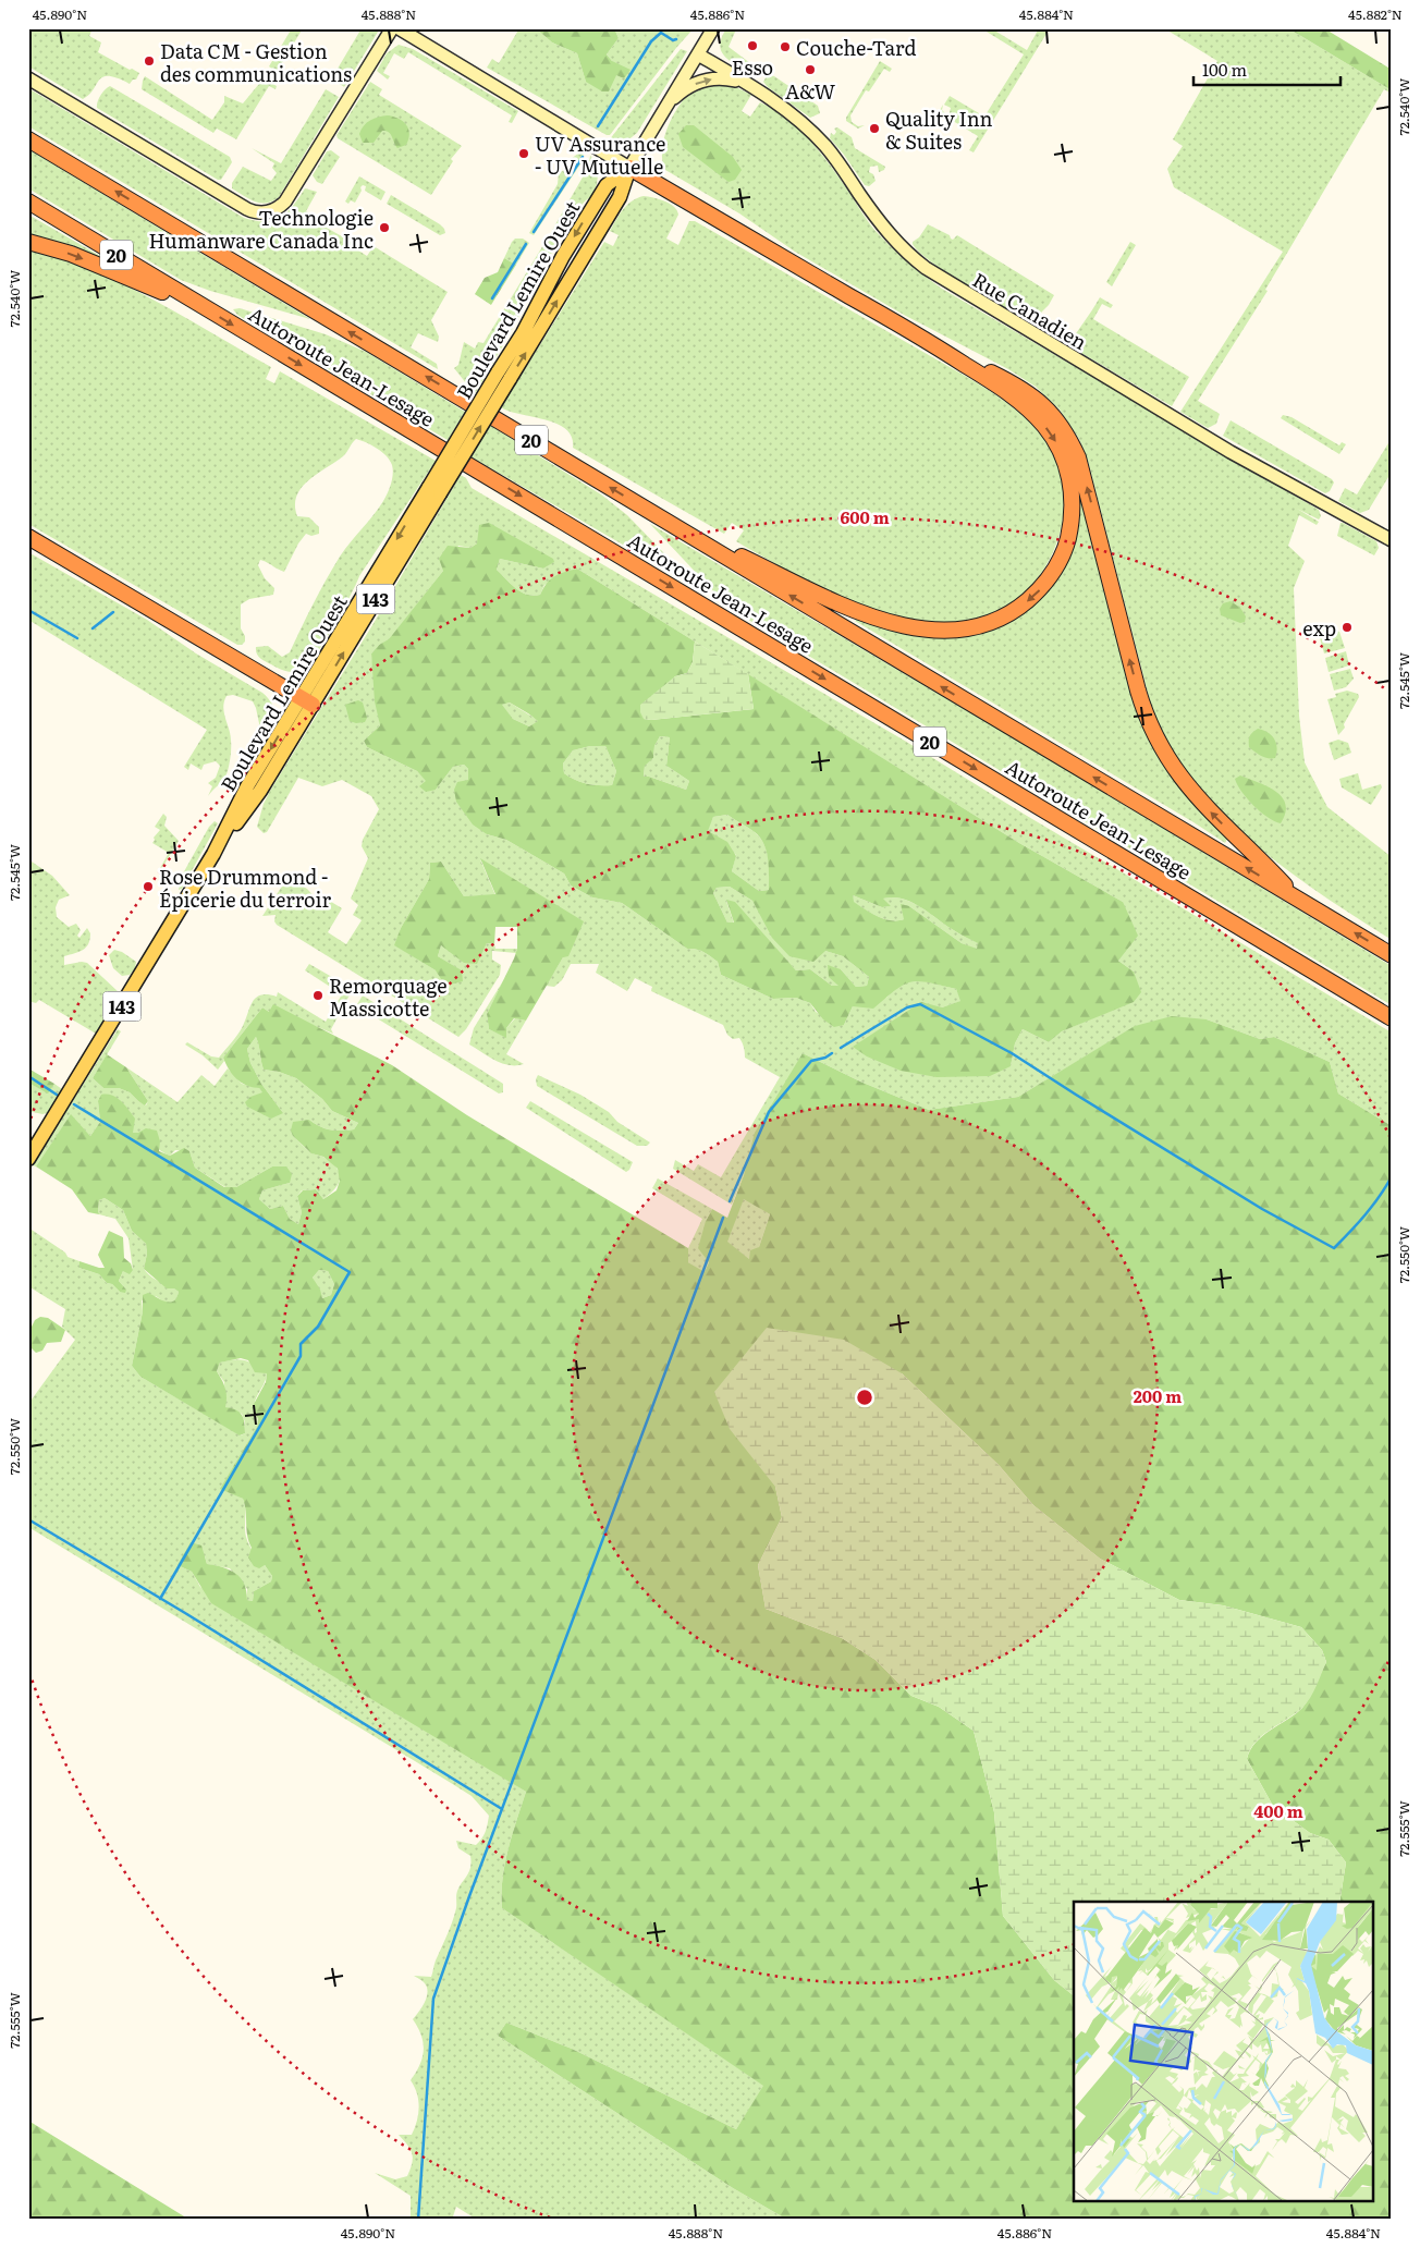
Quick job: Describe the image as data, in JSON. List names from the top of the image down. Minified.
{"streets":{"highway":["20","Autoroute Jean-Lesage"],"main road":["Boulevard Lemire Ouest","143"],"street":["Rue Canadien"]},"places":["Esso","Couche-Tard","Data CM - Gestion des communications","A&W","Quality Inn & Suites","UV Assurance - UV Mutuelle","Technologie Humanware Canada Inc","exp","Rose Drummond - Épicerie du terroir","Remorquage Massicotte"],"scale_bar":"100 m","coordinates":["45.890°N","45.888°N","45.886°N","45.884°N","45.882°N","72.540°W","72.545°W","72.550°W","72.555°W"],"rings":["600 m","200 m","400 m"]}
